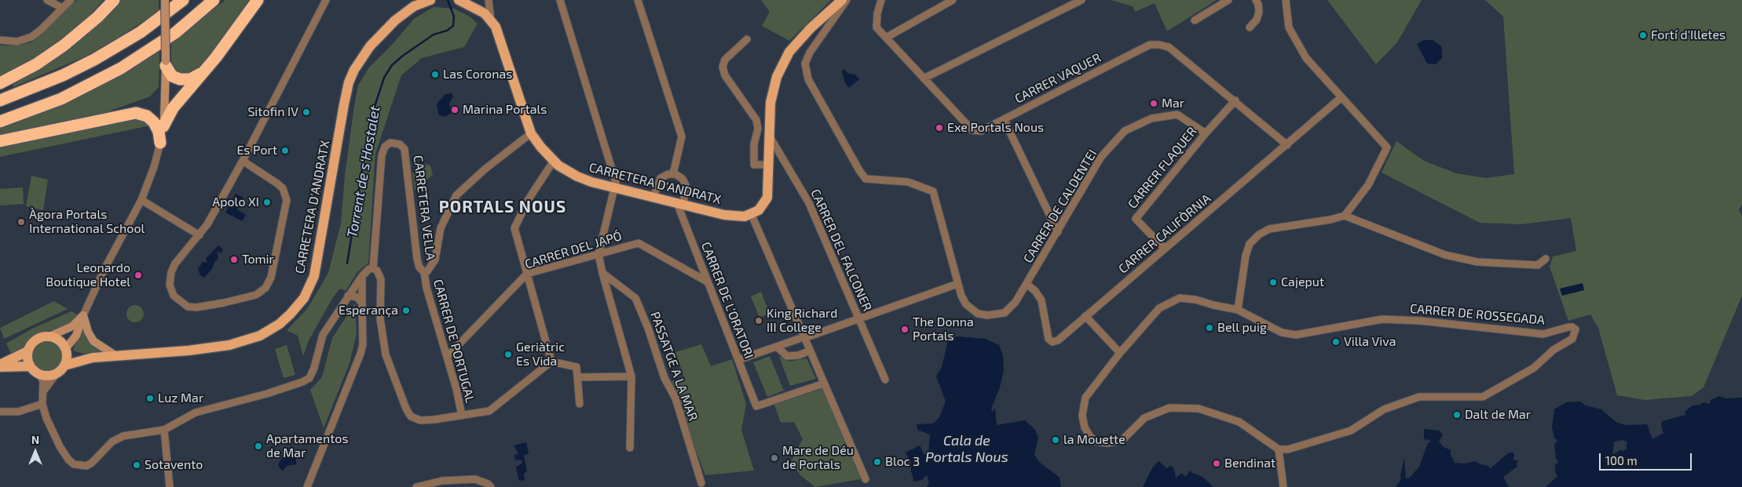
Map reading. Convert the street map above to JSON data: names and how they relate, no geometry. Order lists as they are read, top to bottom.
{
  "streets": {
    "main road": ["CARRETERA D'ANDRATX"],
    "street": [
      "CARRER VAQUER",
      "CARRER FLAQUER",
      "CARRER DE CALDENTEI",
      "CARRETERA VELLA",
      "CARRER CALIFÒRNIA",
      "CARRER DEL JAPÓ",
      "CARRER DEL FALCONER",
      "CARRER DE L'ORATORI",
      "CARRER DE ROSSEGADA",
      "CARRER DE PORTUGAL",
      "PASSATGE A LA MAR"
    ]
  },
  "crossings": [
    ["CARRER VAQUER", "CARRER FLAQUER"],
    ["CARRER VAQUER", "CARRER CALIFÒRNIA"],
    ["CARRER FLAQUER", "CARRER DE CALDENTEI"],
    ["CARRER FLAQUER", "CARRER CALIFÒRNIA"],
    ["CARRETERA D'ANDRATX", "CARRER DE L'ORATORI"],
    ["CARRER DE CALDENTEI", "CARRER CALIFÒRNIA"],
    ["CARRETERA VELLA", "CARRER DE PORTUGAL"],
    ["CARRER DEL JAPÓ", "CARRER DE L'ORATORI"],
    ["CARRER DEL JAPÓ", "CARRER DE PORTUGAL"]
  ],
  "districts": ["PORTALS NOUS"],
  "water": ["Torrent de s'Hostalet", "Cala de Portals Nous"],
  "places": [
    "Fortí d'Illetes",
    "Las Coronas",
    "Mar",
    "Marina Portals",
    "Sitofin IV",
    "Exe Portals Nous",
    "Es Port",
    "Apolo XI",
    "Àgora Portals International School",
    "Tomir",
    "Leonardo Boutique Hotel",
    "Cajeput",
    "Esperança",
    "King Richard III College",
    "Bell puig",
    "The Donna Portals",
    "Villa Viva",
    "Geriàtric Es Vida",
    "Luz Mar",
    "Dalt de Mar",
    "la Mouette",
    "Apartamentos de Mar",
    "Mare de Déu de Portals",
    "Bloc 3",
    "Bendinat",
    "Sotavento"
  ],
  "scale_bar": "100 m",
  "north": "top"
}
